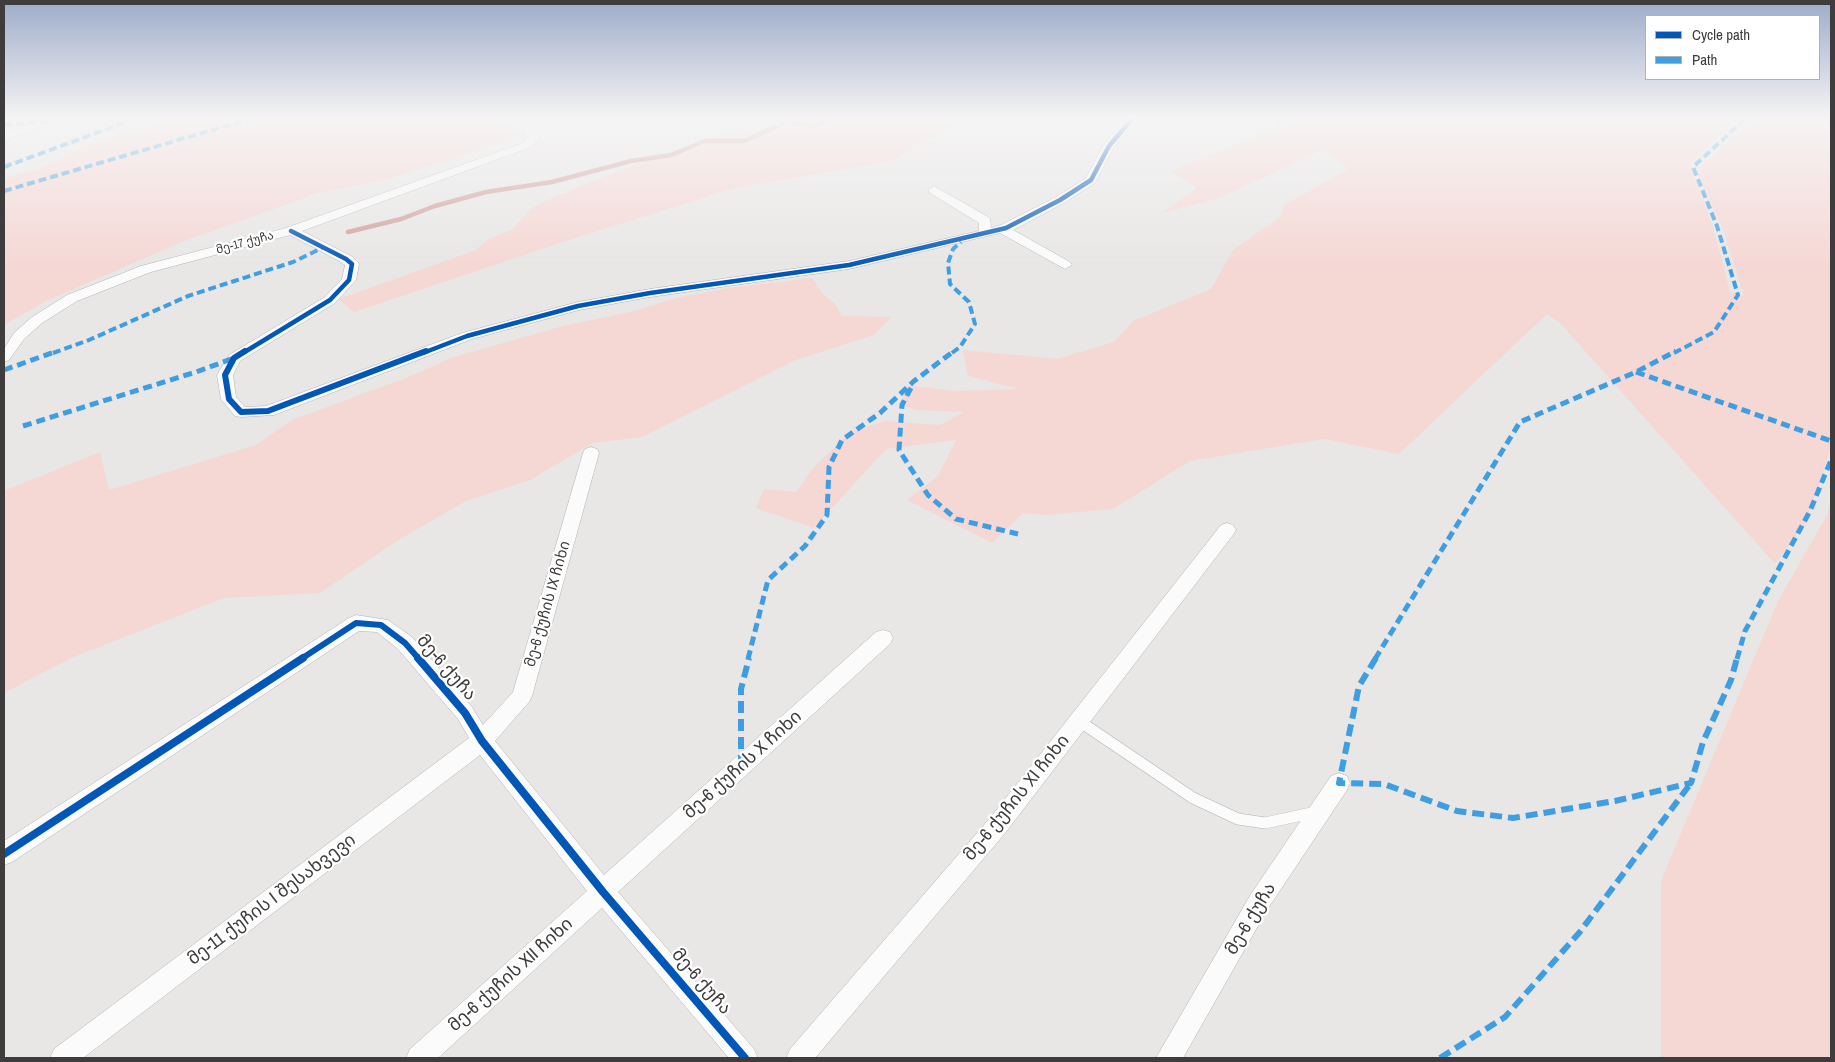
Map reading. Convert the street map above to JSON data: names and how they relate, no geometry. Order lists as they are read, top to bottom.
{
  "streets": {
    "street": [
      "მე-17 ქუჩა",
      "მე-6 ქუჩის IX ჩიხი",
      "მე-6 ქუჩა",
      "მე-6 ქუჩის X ჩიხი",
      "მე-6 ქუჩის XI ჩიხი",
      "მე-11 ქუჩის I შესახვევი",
      "მე-6 ქუჩის XII ჩიხი"
    ]
  },
  "crossings": [
    ["მე-6 ქუჩის IX ჩიხი", "მე-6 ქუჩა"],
    ["მე-6 ქუჩის IX ჩიხი", "მე-11 ქუჩის I შესახვევი"],
    ["მე-6 ქუჩა", "მე-6 ქუჩის X ჩიხი"],
    ["მე-6 ქუჩა", "მე-11 ქუჩის I შესახვევი"],
    ["მე-6 ქუჩა", "მე-6 ქუჩის XII ჩიხი"],
    ["მე-6 ქუჩის X ჩიხი", "მე-6 ქუჩის XII ჩიხი"]
  ],
  "legend": ["Cycle path", "Path"]
}
